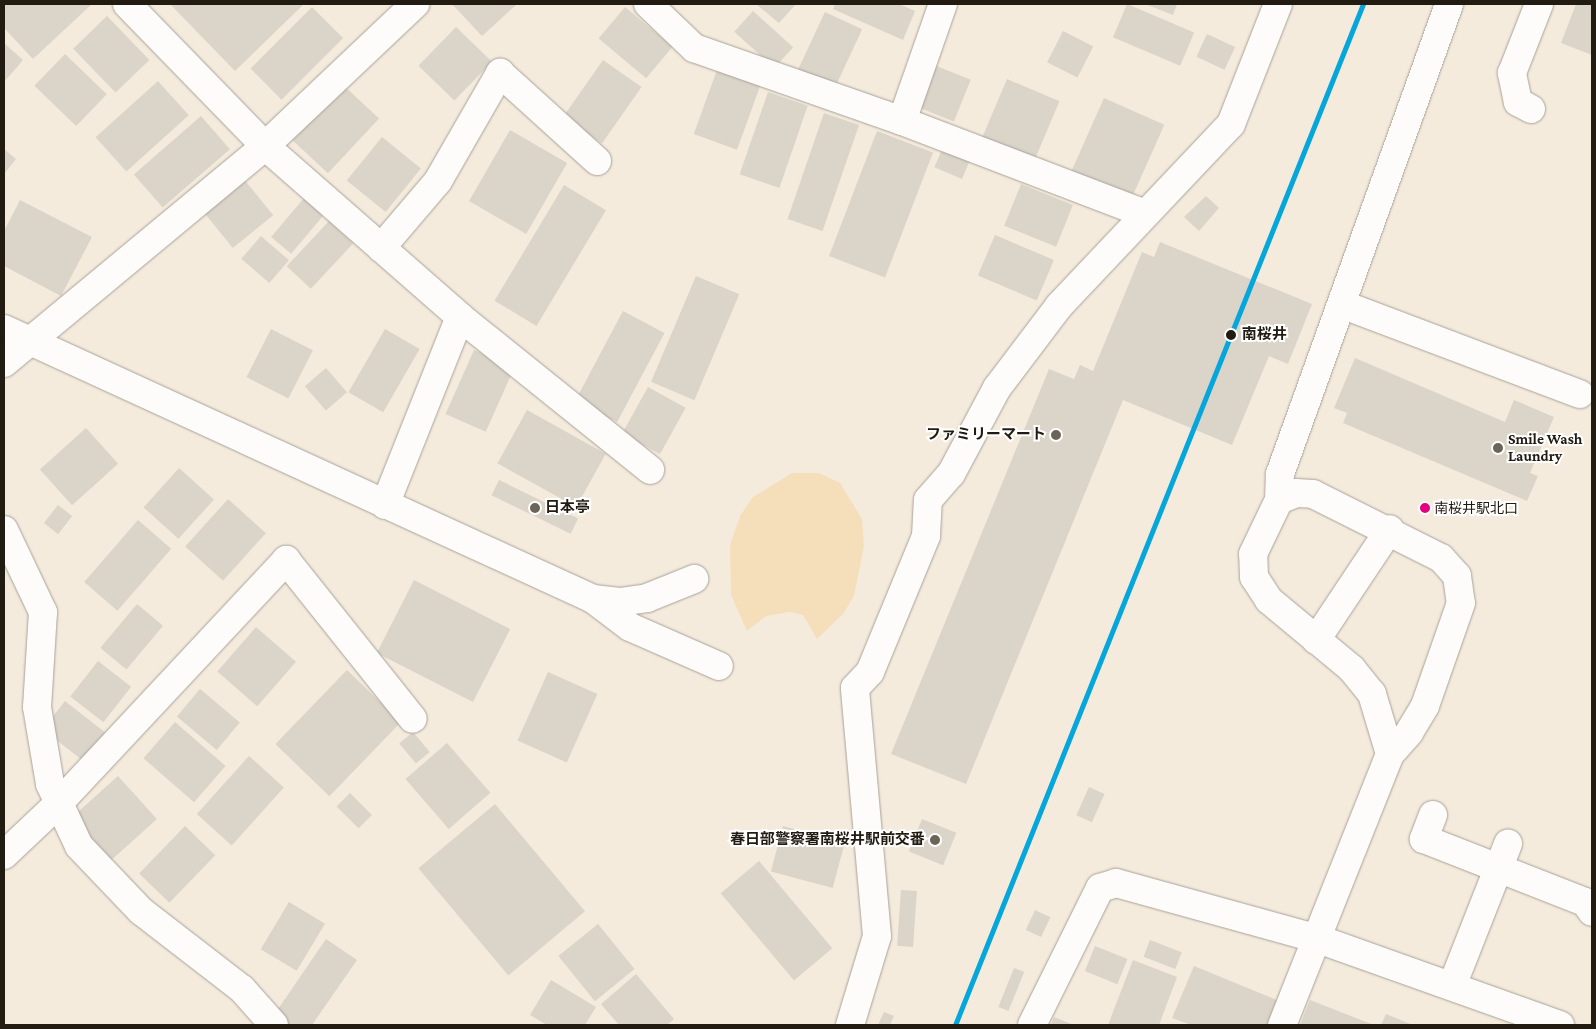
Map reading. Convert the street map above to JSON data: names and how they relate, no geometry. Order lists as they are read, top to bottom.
{
  "places": [
    "南桜井",
    "ファミリーマート",
    "Smile Wash Laundry",
    "日本亭",
    "南桜井駅北口",
    "春日部警察署南桜井駅前交番"
  ]
}
